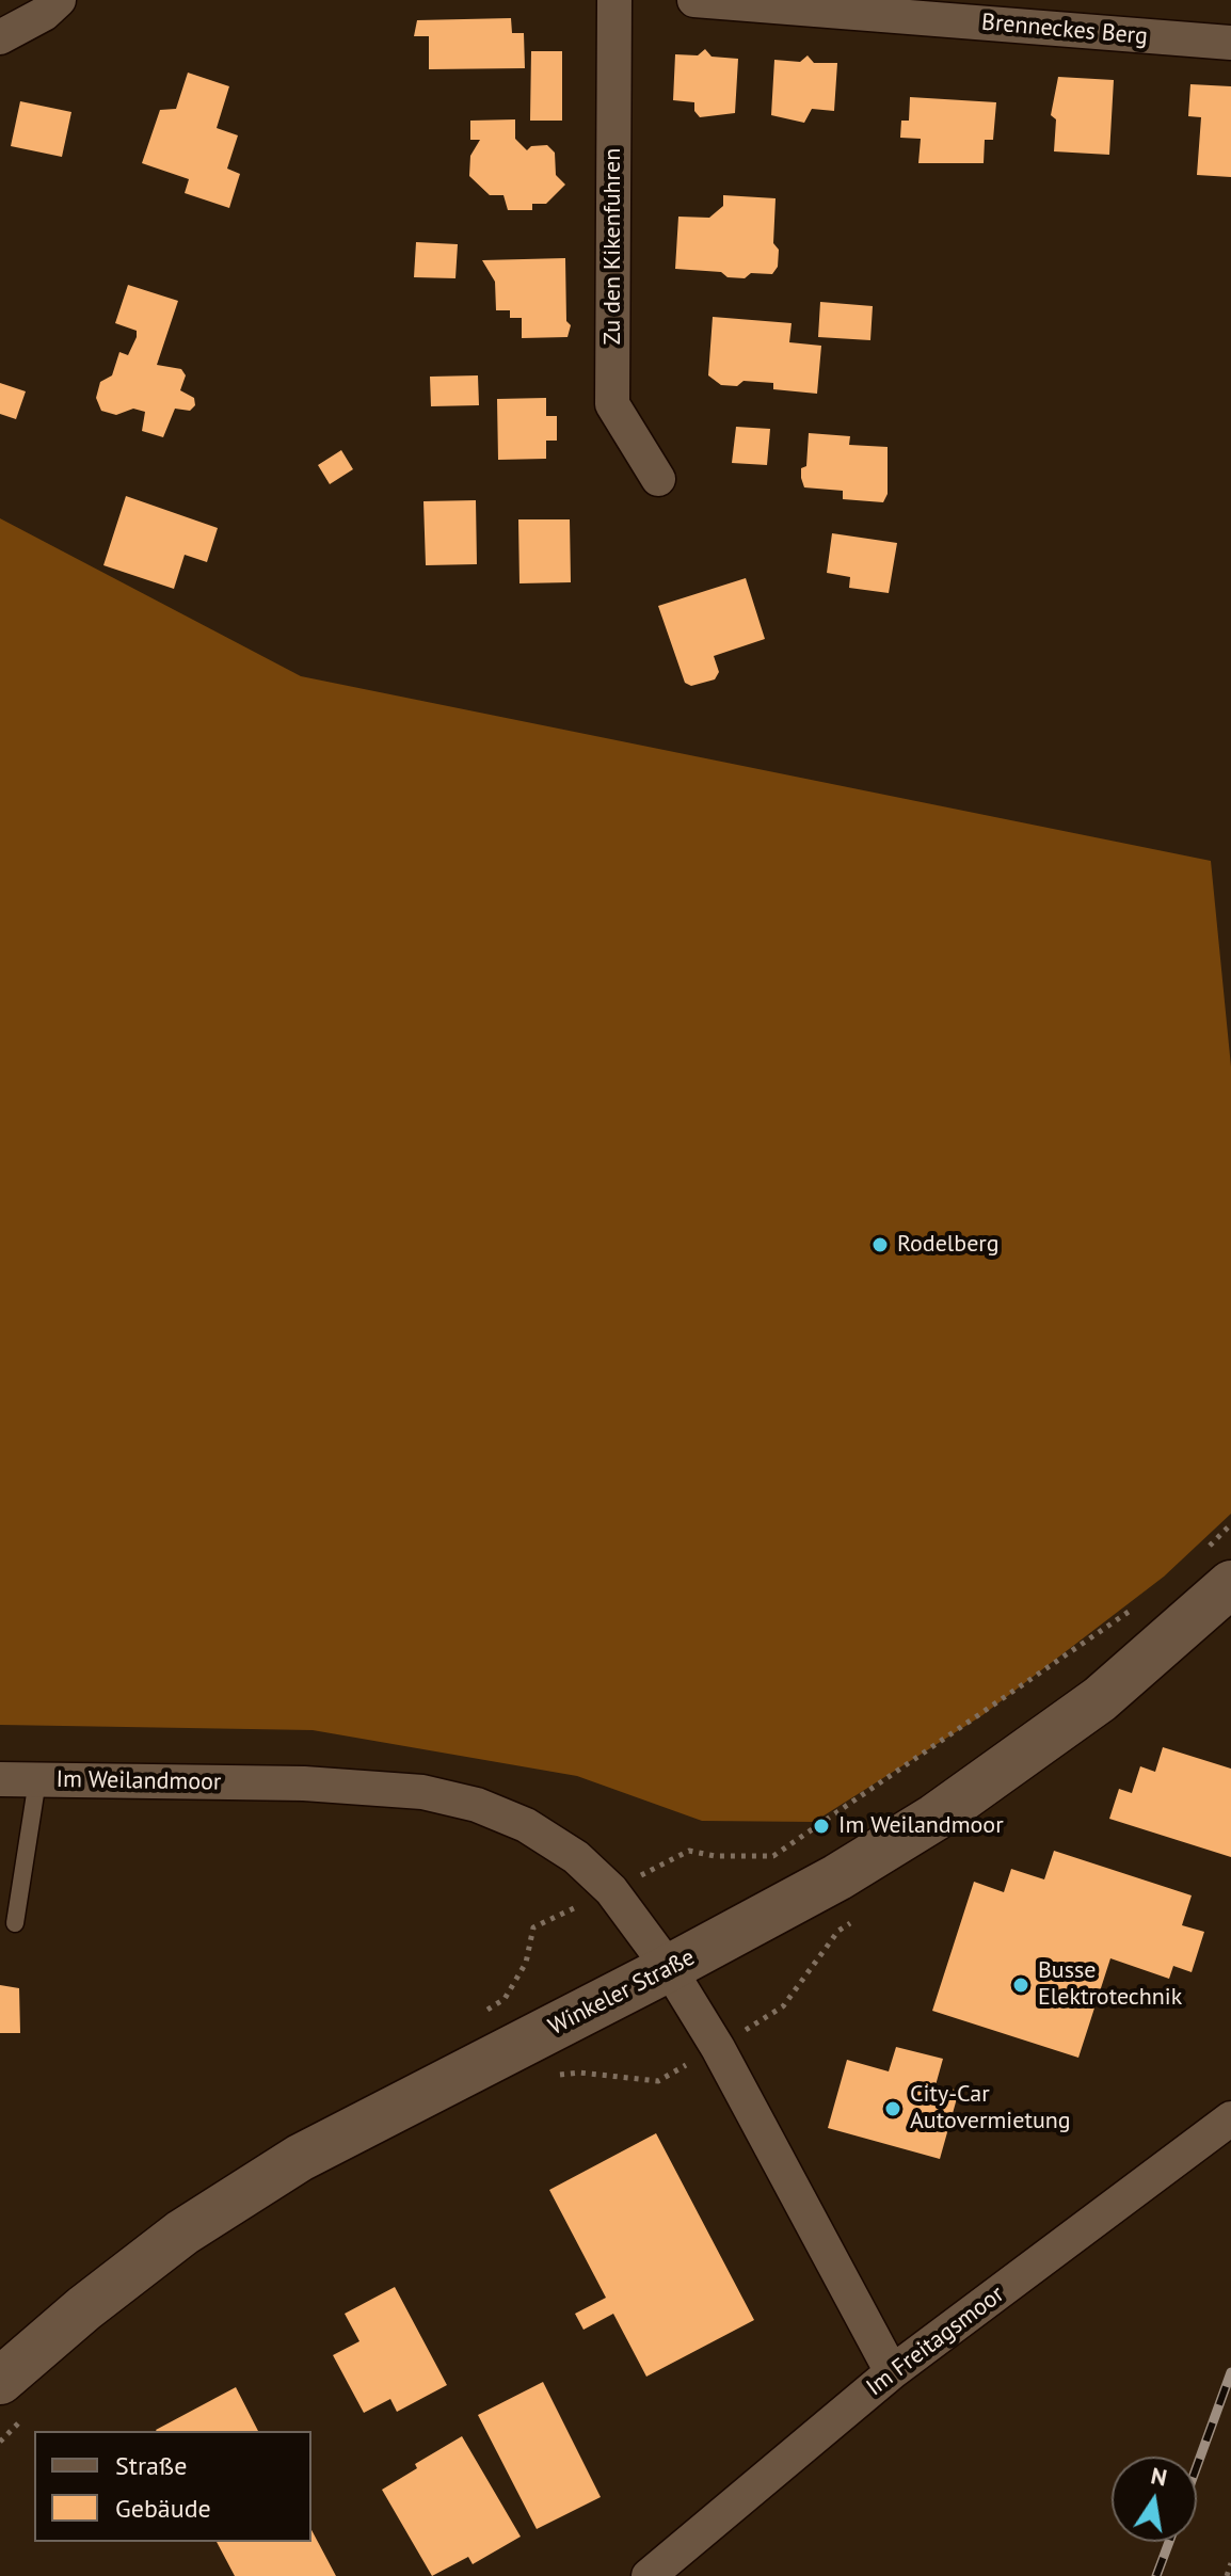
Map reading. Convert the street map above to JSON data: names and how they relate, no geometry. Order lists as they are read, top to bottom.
{
  "streets": {
    "street": [
      "Brenneckes Berg",
      "Zu den Kikenfuhren",
      "Im Weilandmoor",
      "Winkeler Straße",
      "Im Freitagsmoor"
    ]
  },
  "crossings": [
    ["Im Weilandmoor", "Winkeler Straße"],
    ["Im Weilandmoor", "Im Freitagsmoor"]
  ],
  "places": [
    "Rodelberg",
    "Im Weilandmoor",
    "Busse Elektrotechnik",
    "City-Car Autovermietung"
  ],
  "legend": ["Straße", "Gebäude"],
  "north": "top"
}
